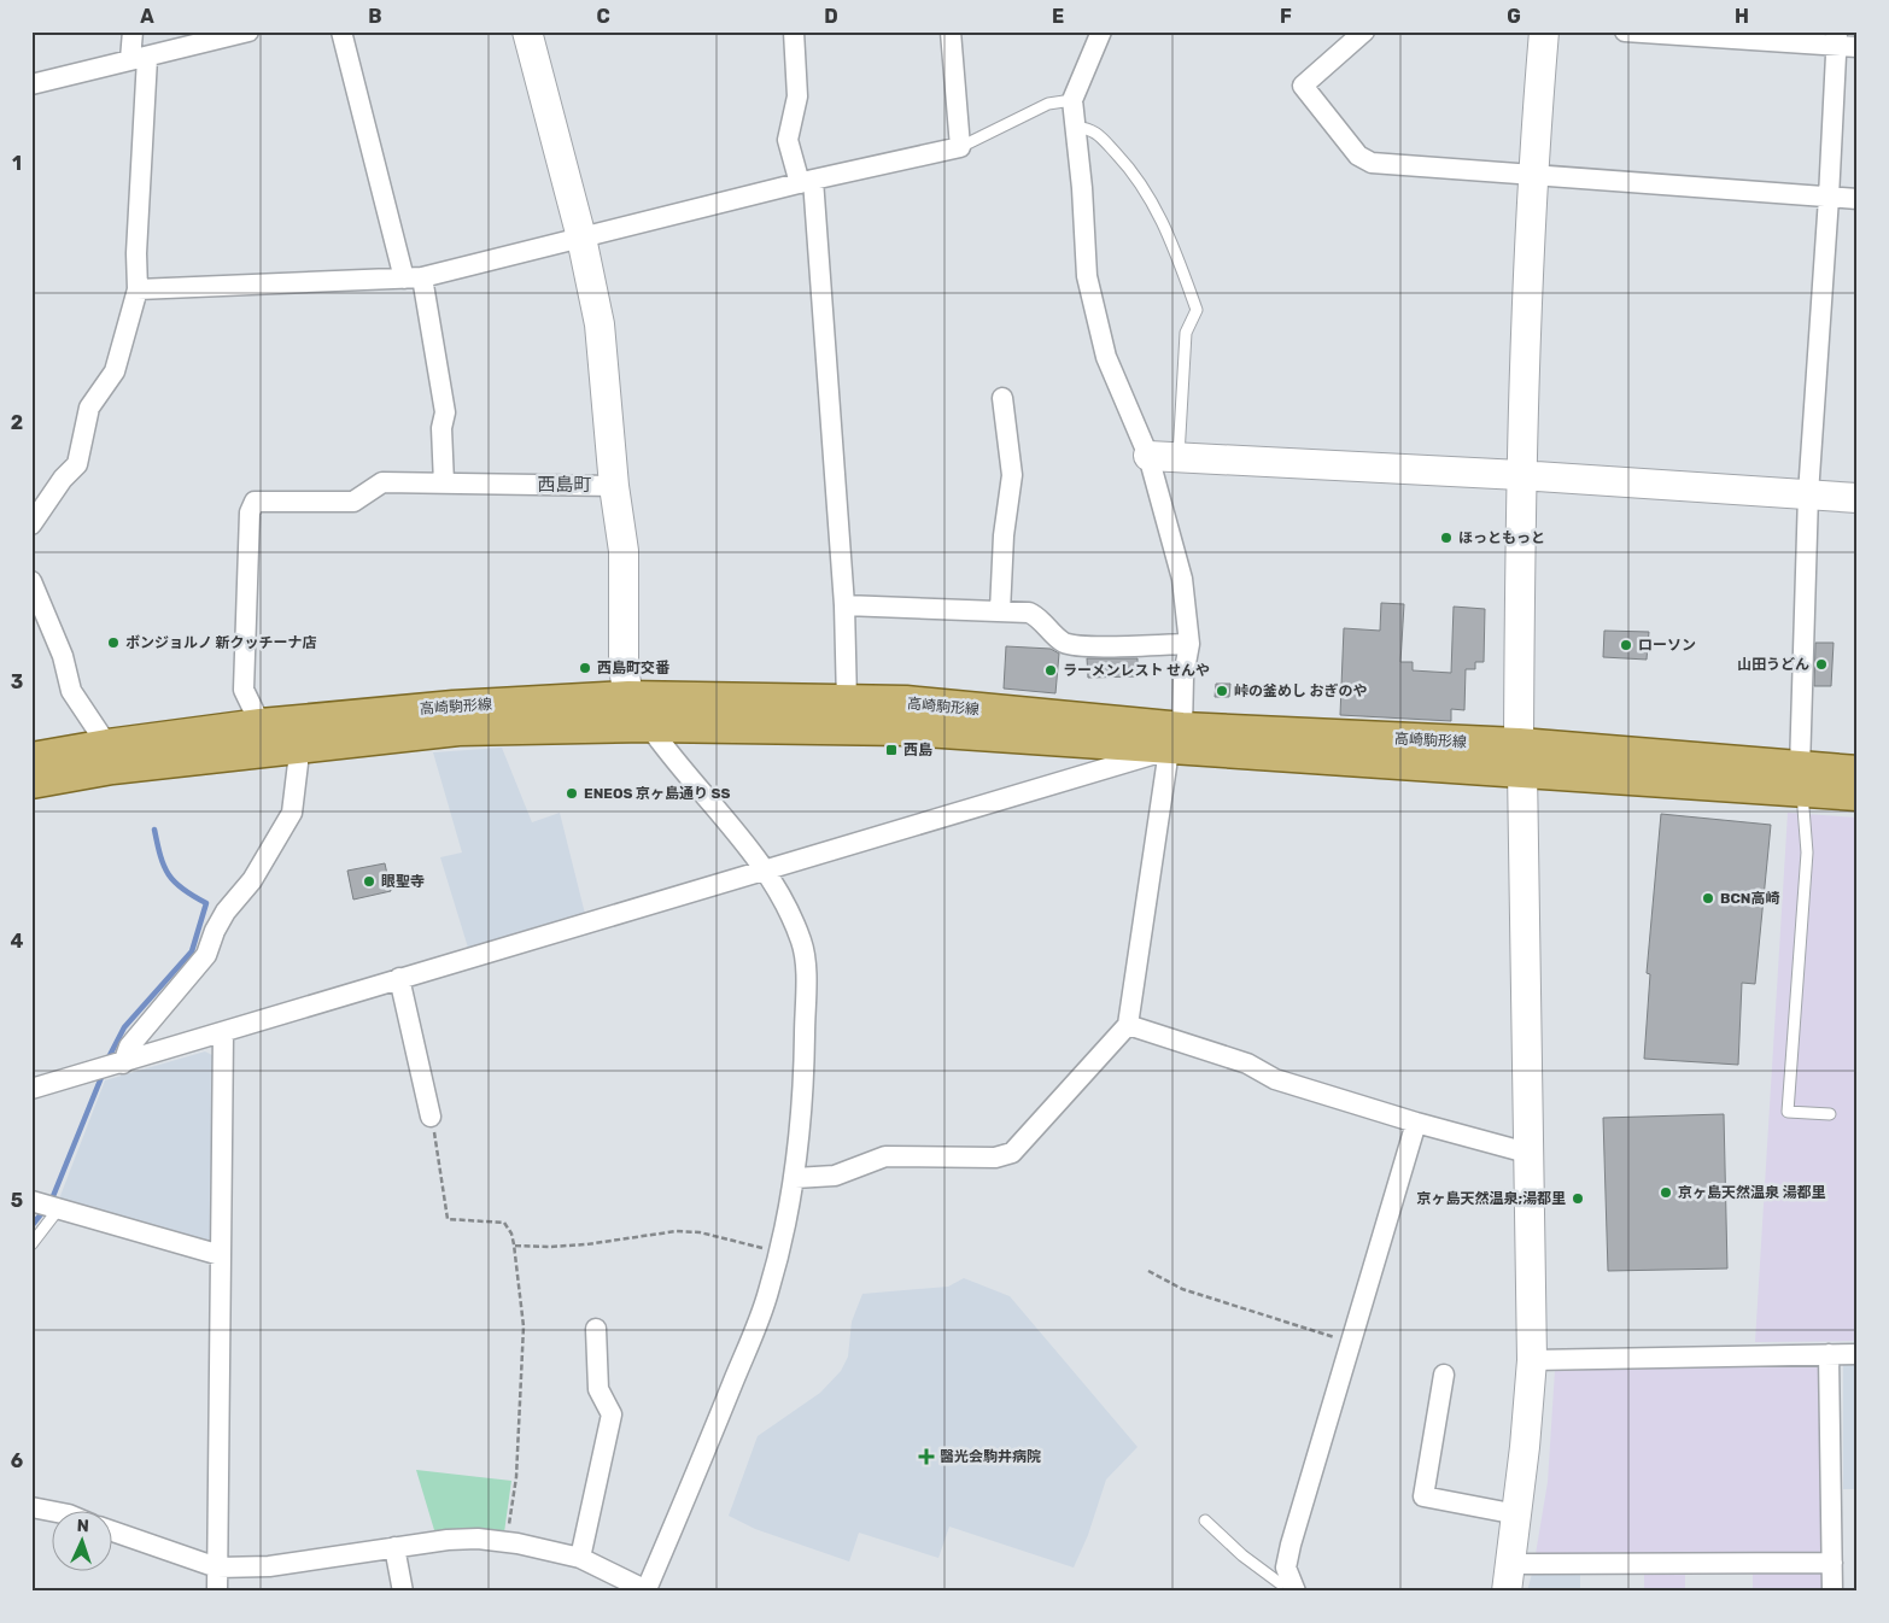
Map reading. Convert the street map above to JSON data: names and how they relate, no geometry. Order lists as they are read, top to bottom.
{
  "streets": {
    "main road": ["高崎駒形線"]
  },
  "districts": ["西島町"],
  "places": {
    "other": [
      "ほっともっと",
      "ボンジョルノ 新クッチーナ店",
      "ローソン",
      "山田うどん",
      "西島町交番",
      "ラーメンレスト せんや",
      "峠の釜めし おぎのや",
      "ENEOS 京ヶ島通り SS",
      "眼聖寺",
      "BCN高崎",
      "京ヶ島天然温泉 湯都里",
      "京ヶ島天然温泉;湯都里"
    ],
    "transit": ["西島"],
    "health": ["醫光会駒井病院"]
  },
  "north": "top",
  "grid": {
    "columns": [
      "A",
      "B",
      "C",
      "D",
      "E",
      "F",
      "G",
      "H"
    ],
    "rows": [
      "1",
      "2",
      "3",
      "4",
      "5",
      "6"
    ]
  }
}
